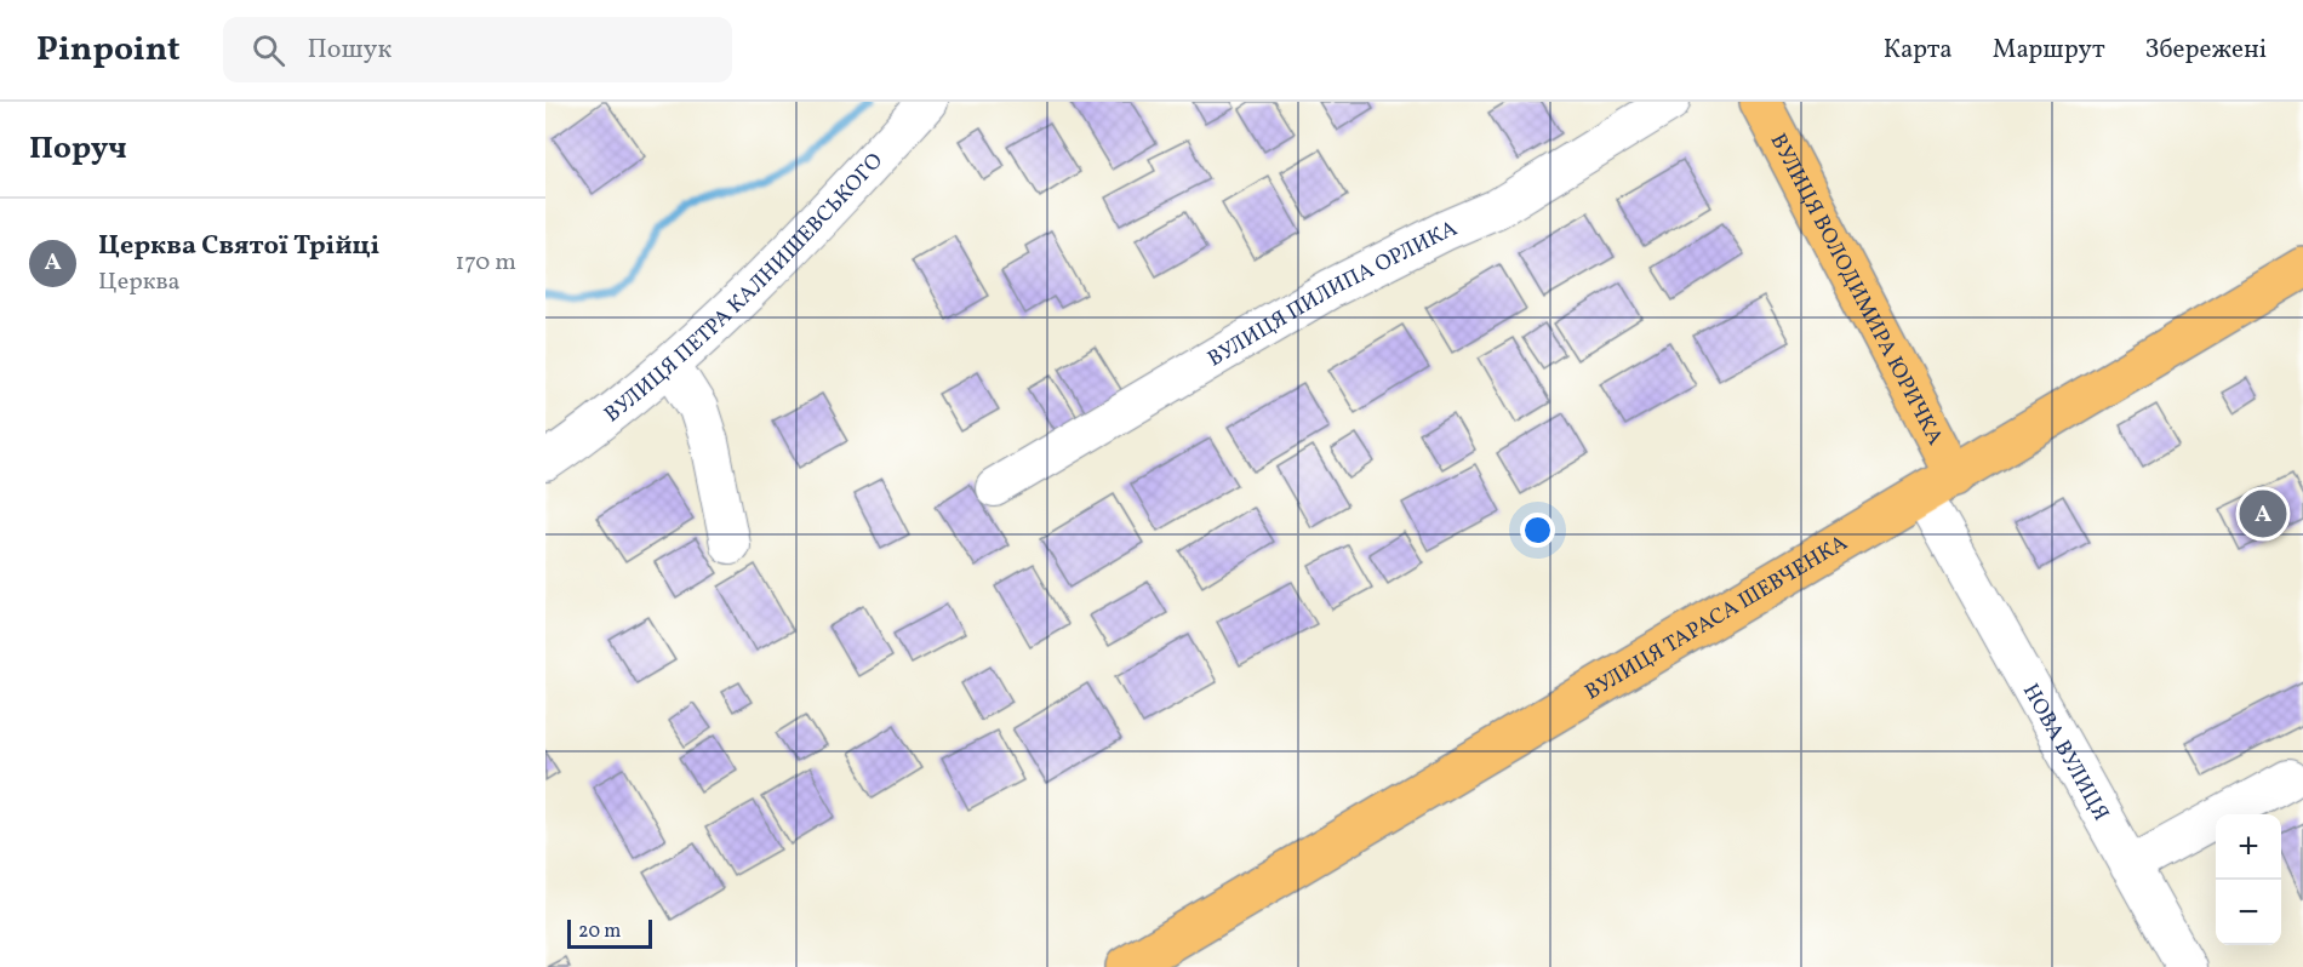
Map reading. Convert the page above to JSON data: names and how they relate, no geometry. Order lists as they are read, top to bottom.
{
  "streets": {
    "main road": ["ВУЛИЦЯ ВОЛОДИМИРА ЮРИЧКА", "ВУЛИЦЯ ТАРАСА ШЕВЧЕНКА"],
    "street": ["ВУЛИЦЯ ПЕТРА КАЛНИШЕВСЬКОГО", "ВУЛИЦЯ ПИЛИПА ОРЛИКА", "НОВА ВУЛИЦЯ"]
  },
  "crossings": [
    ["ВУЛИЦЯ ВОЛОДИМИРА ЮРИЧКА", "ВУЛИЦЯ ТАРАСА ШЕВЧЕНКА"],
    ["ВУЛИЦЯ ВОЛОДИМИРА ЮРИЧКА", "НОВА ВУЛИЦЯ"],
    ["ВУЛИЦЯ ТАРАСА ШЕВЧЕНКА", "НОВА ВУЛИЦЯ"]
  ],
  "scale_bar": "20 m",
  "page": {
    "header": "Pinpoint",
    "search": "Пошук",
    "nav": ["Карта", "Маршрут", "Збережені"],
    "heading": "Поруч",
    "list": [
      {
        "mark": "A",
        "name": "Церква Святої Трійці",
        "note": "Церква",
        "value": "170 m"
      }
    ],
    "pins": "A",
    "map_buttons": ["+", "−"],
    "scale": "20 m"
  }
}
